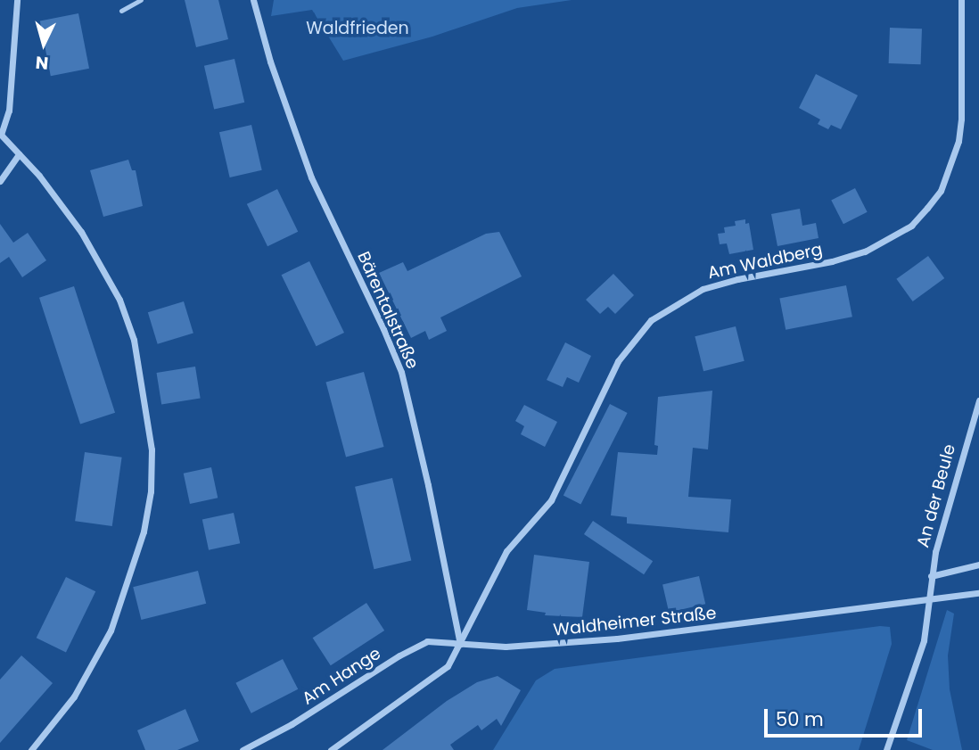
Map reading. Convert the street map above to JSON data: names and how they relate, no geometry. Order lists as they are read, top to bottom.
{
  "streets": {
    "street": [
      "Am Waldberg",
      "Bärentalstraße",
      "An der Beule",
      "Waldheimer Straße",
      "Am Hange"
    ]
  },
  "crossings": [
    ["Am Waldberg", "Bärentalstraße"],
    ["Am Waldberg", "Waldheimer Straße"],
    ["Am Waldberg", "Am Hange"],
    ["Bärentalstraße", "Waldheimer Straße"],
    ["Bärentalstraße", "Am Hange"],
    ["An der Beule", "Waldheimer Straße"],
    ["Waldheimer Straße", "Am Hange"]
  ],
  "parks": ["Waldfrieden"],
  "scale_bar": "50 m",
  "north": "bottom"
}
